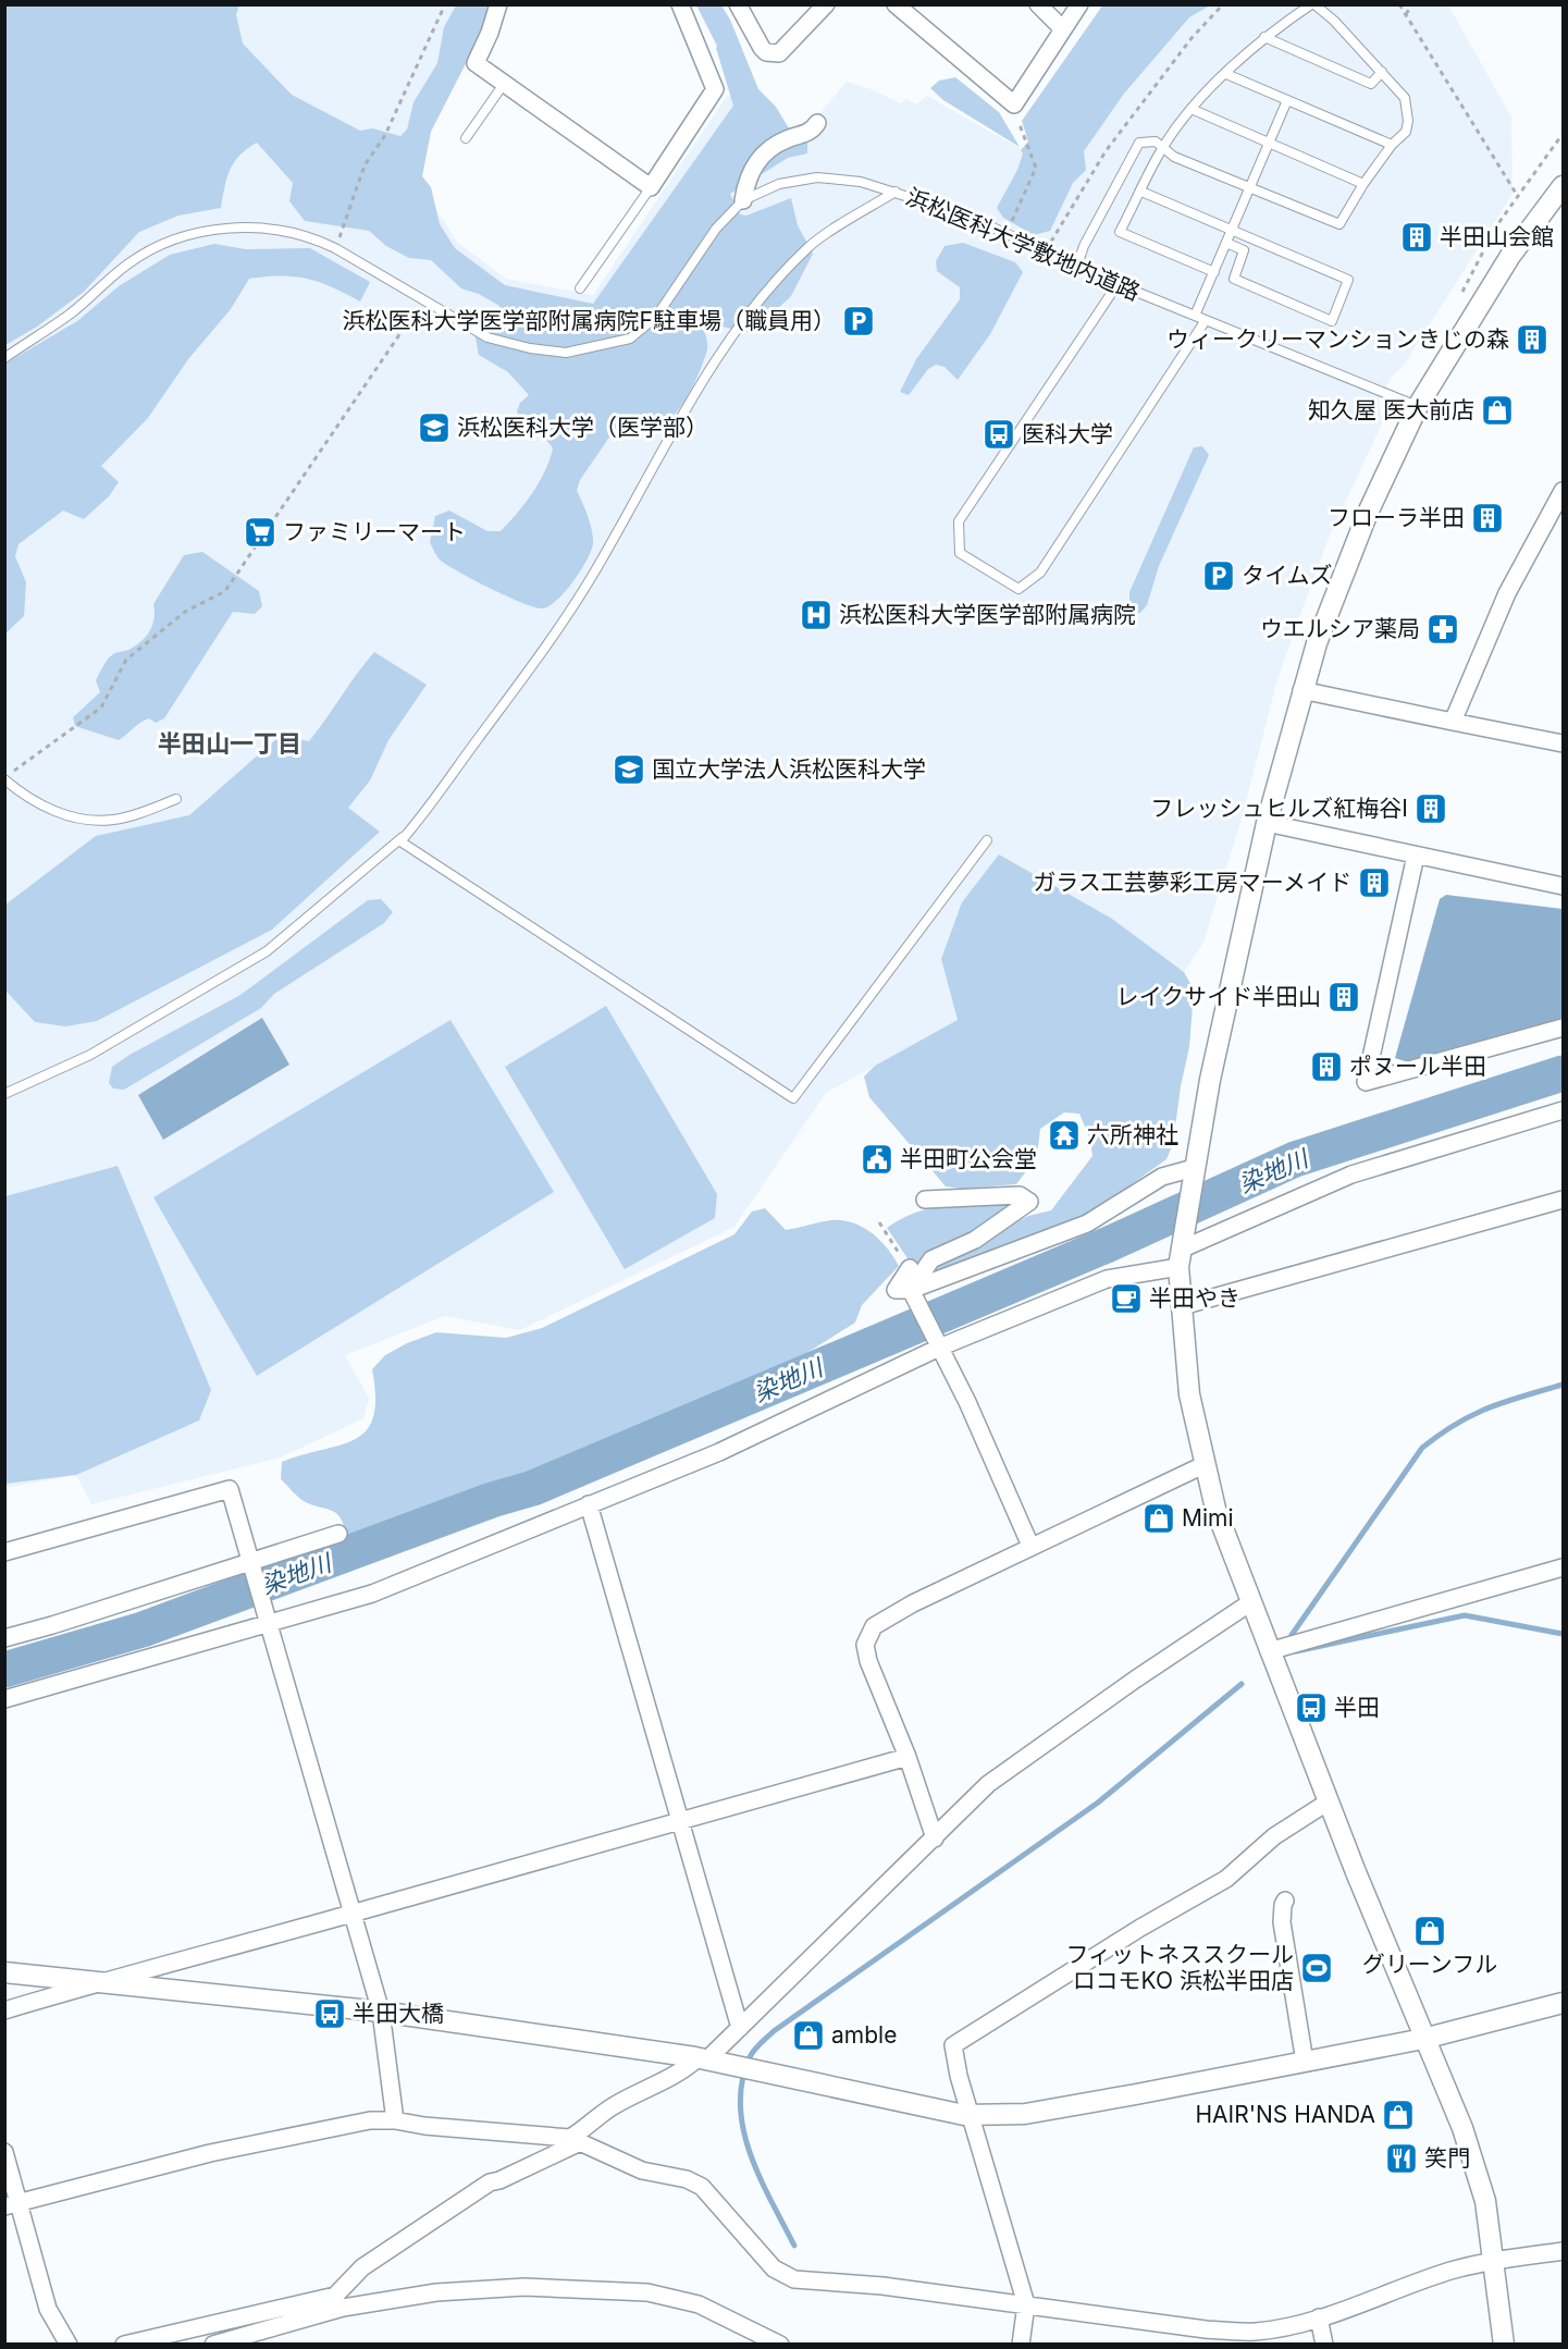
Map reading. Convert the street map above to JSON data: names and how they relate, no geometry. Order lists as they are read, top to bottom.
{
  "streets": {
    "lane": ["浜松医科大学敷地内道路"]
  },
  "districts": ["半田山一丁目"],
  "water": ["染地川"],
  "places": {
    "building": [
      "半田山会館",
      "ウィークリーマンションきじの森",
      "フローラ半田",
      "フレッシュヒルズ紅梅谷Ⅰ",
      "ガラス工芸夢彩工房マーメイド",
      "レイクサイド半田山",
      "ポヌール半田"
    ],
    "parking": ["浜松医科大学医学部附属病院F駐車場（職員用）", "タイムズ"],
    "shop": [
      "知久屋 医大前店",
      "Mimi",
      "グリーンフル",
      "amble",
      "HAIR'NS HANDA"
    ],
    "school or university": ["浜松医科大学（医学部）", "国立大学法人浜松医科大学"],
    "bus stop": ["医科大学", "半田", "半田大橋"],
    "supermarket": ["ファミリーマート"],
    "hospital": ["浜松医科大学医学部附属病院"],
    "pharmacy": ["ウエルシア薬局"],
    "temple": ["六所神社"],
    "public building": ["半田町公会堂"],
    "cafe": ["半田やき"],
    "sports": ["フィットネススクール ロコモKO 浜松半田店"],
    "restaurant": ["笑門"]
  }
}
